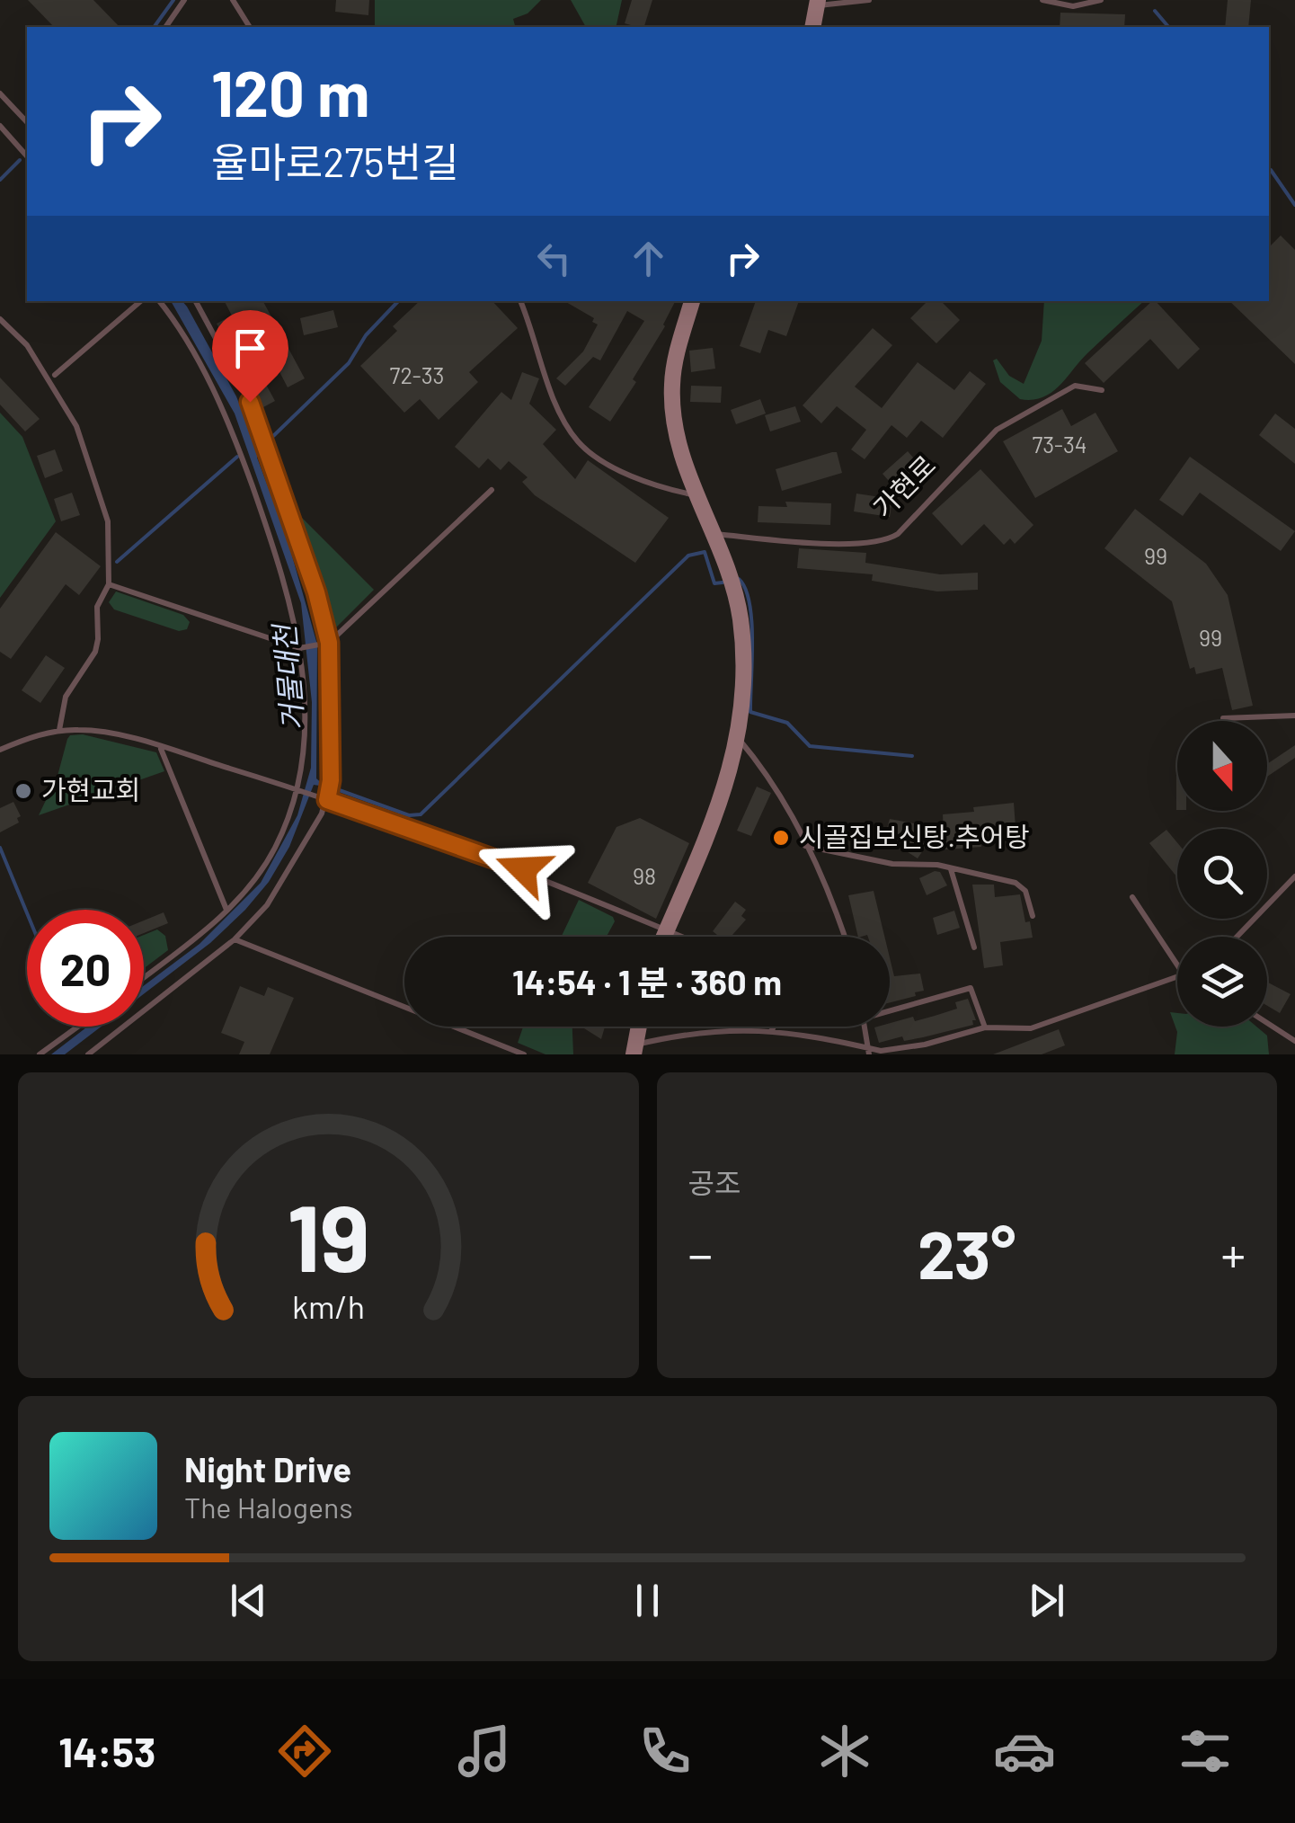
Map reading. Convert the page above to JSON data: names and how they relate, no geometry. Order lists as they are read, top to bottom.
{
  "streets": {
    "lane": ["가현로"]
  },
  "water": ["거물대천"],
  "places": ["가현교회", "시골집보신탕.추어탕"],
  "house_numbers": [
    "72-33",
    "73-34",
    "99",
    "99",
    "98"
  ],
  "north": "bottom",
  "page": {
    "turn": ["120 m", "율마로275번길"],
    "limit": "20",
    "trip": "14:54 · 1 분 · 360 m",
    "tile": "공조",
    "heat": ["−", "23°", "+"],
    "song": ["Night Drive", "The Halogens"],
    "tabs": "14:53",
    "gauge": ["19", "km/h"]
  }
}
